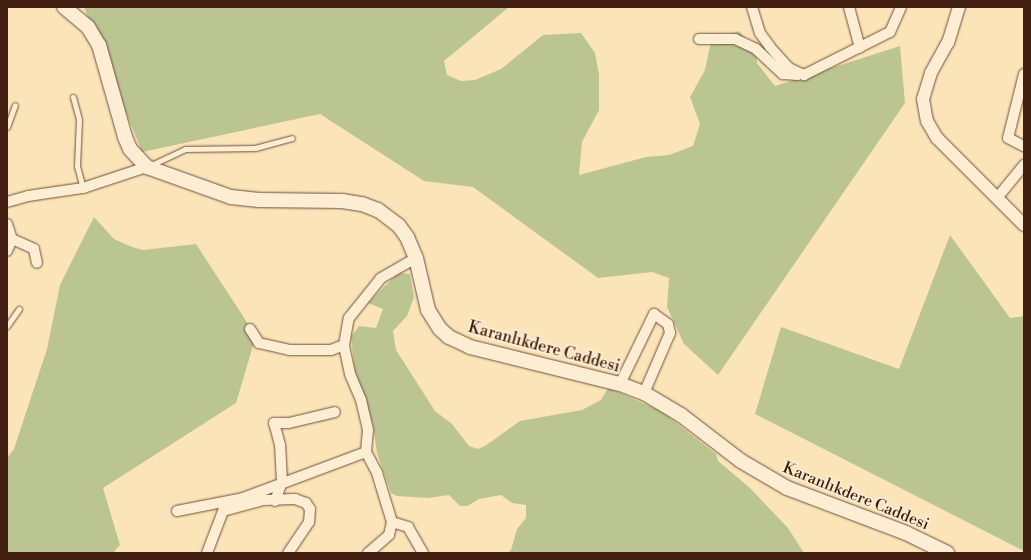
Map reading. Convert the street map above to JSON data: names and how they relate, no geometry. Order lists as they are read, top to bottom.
{
  "streets": {
    "main road": ["Karanlıkdere Caddesi"]
  }
}
